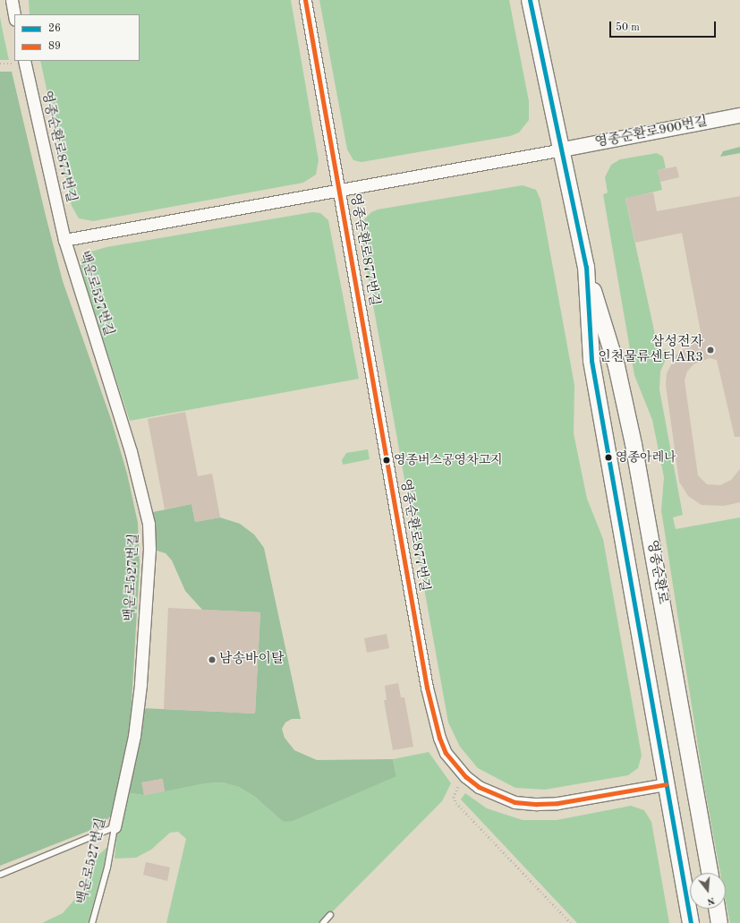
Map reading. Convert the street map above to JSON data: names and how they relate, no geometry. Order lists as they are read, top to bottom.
{
  "streets": {
    "main road": ["영종순환로"],
    "street": ["영종순환로900번길", "영종순환로877번길", "백운로527번길"]
  },
  "crossings": [
    ["영종순환로900번길", "영종순환로"],
    ["영종순환로877번길", "백운로527번길"],
    ["영종순환로877번길", "영종순환로"]
  ],
  "places": [
    "삼성전자 인천물류센터AR3",
    "영종아레나",
    "영종버스공영차고지",
    "남송바이탈"
  ],
  "lines": ["transit line 26", "transit line 89"],
  "legend": ["26", "89"],
  "scale_bar": "50 m",
  "north": "bottom"
}
